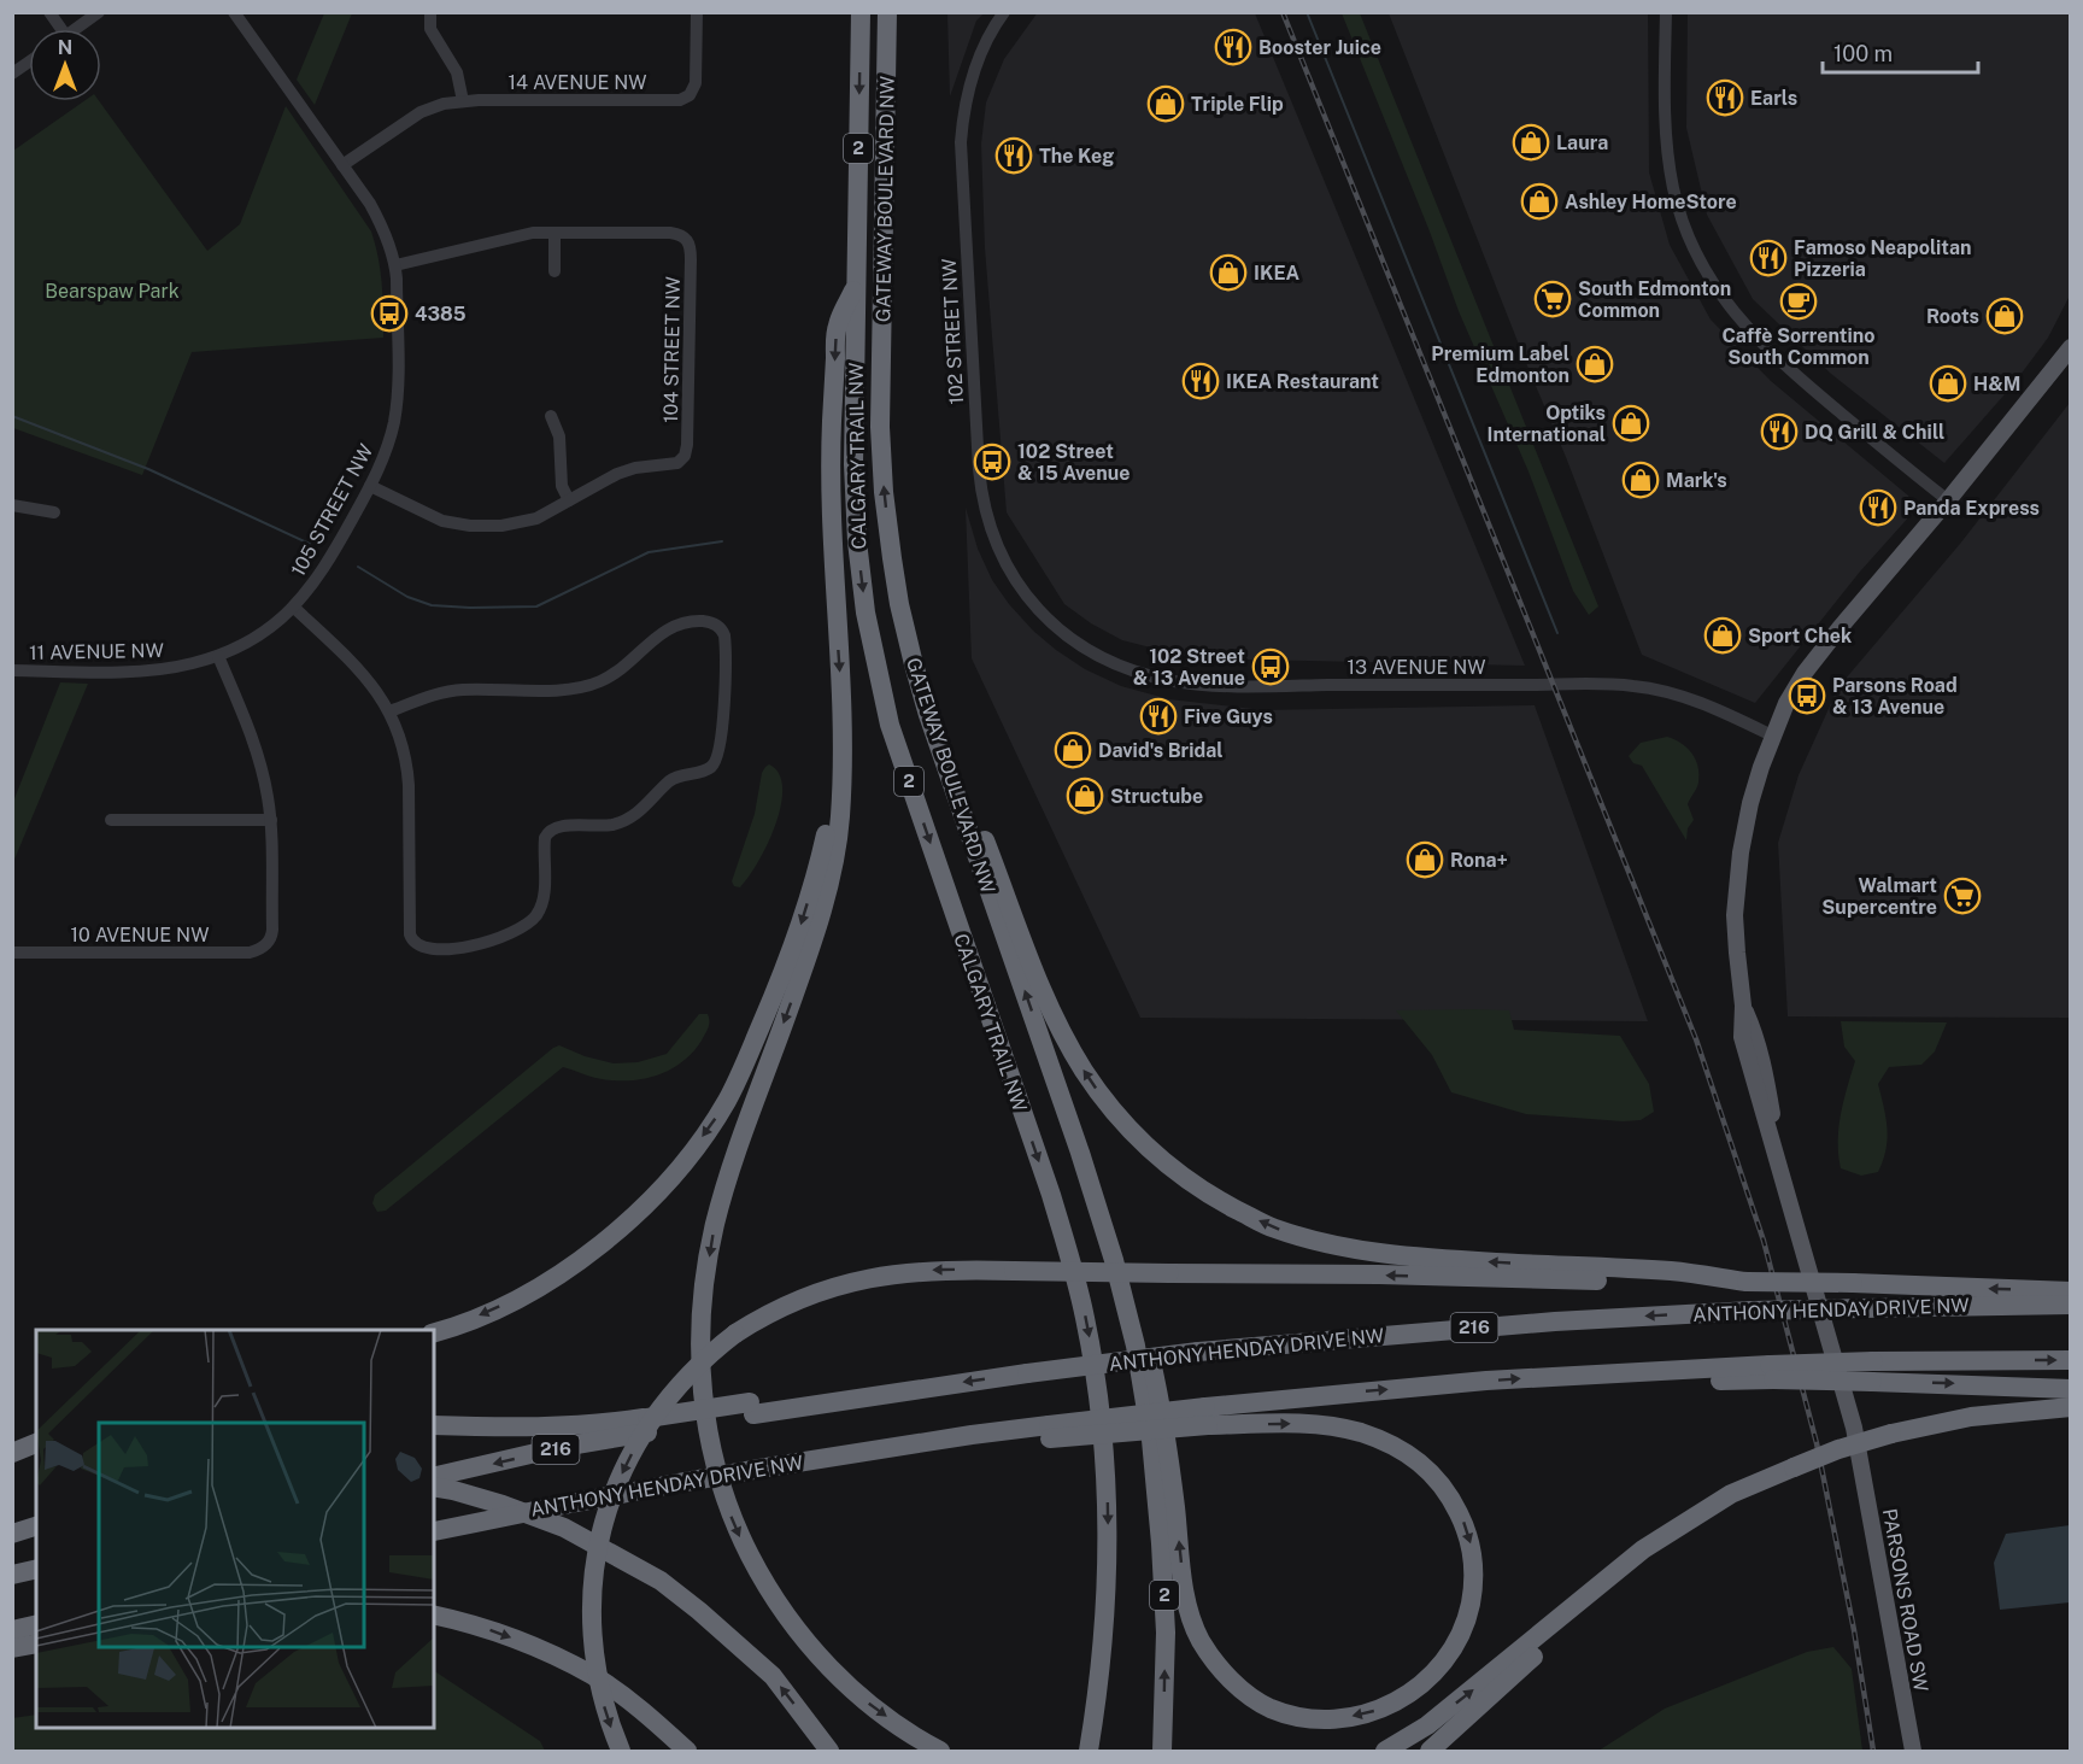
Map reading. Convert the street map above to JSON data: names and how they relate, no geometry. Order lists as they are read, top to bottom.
{
  "streets": {
    "highway": [
      "2",
      "GATEWAY BOULEVARD NW",
      "CALGARY TRAIL NW",
      "ANTHONY HENDAY DRIVE NW",
      "216"
    ],
    "main road": ["PARSONS ROAD SW"],
    "street": [
      "14 AVENUE NW",
      "102 STREET NW",
      "104 STREET NW",
      "105 STREET NW",
      "11 AVENUE NW",
      "13 AVENUE NW",
      "10 AVENUE NW"
    ]
  },
  "crossings": [
    ["14 AVENUE NW", "105 STREET NW"],
    ["102 STREET NW", "13 AVENUE NW"],
    ["105 STREET NW", "11 AVENUE NW"],
    ["13 AVENUE NW", "PARSONS ROAD SW"]
  ],
  "parks": ["Bearspaw Park"],
  "places": {
    "restaurant": [
      "Booster Juice",
      "Earls",
      "The Keg",
      "Famoso Neapolitan Pizzeria",
      "IKEA Restaurant",
      "DQ Grill & Chill",
      "Panda Express",
      "Five Guys"
    ],
    "shop": [
      "Triple Flip",
      "Laura",
      "Ashley HomeStore",
      "IKEA",
      "Roots",
      "Premium Label Edmonton",
      "H&M",
      "Optiks International",
      "Mark's",
      "Sport Chek",
      "David's Bridal",
      "Structube",
      "Rona+"
    ],
    "supermarket": ["South Edmonton Common", "Walmart Supercentre"],
    "cafe": ["Caffè Sorrentino South Common"],
    "bus stop": [
      "4385",
      "102 Street & 15 Avenue",
      "102 Street & 13 Avenue",
      "Parsons Road & 13 Avenue"
    ]
  },
  "scale_bar": "100 m",
  "north": "top"
}
